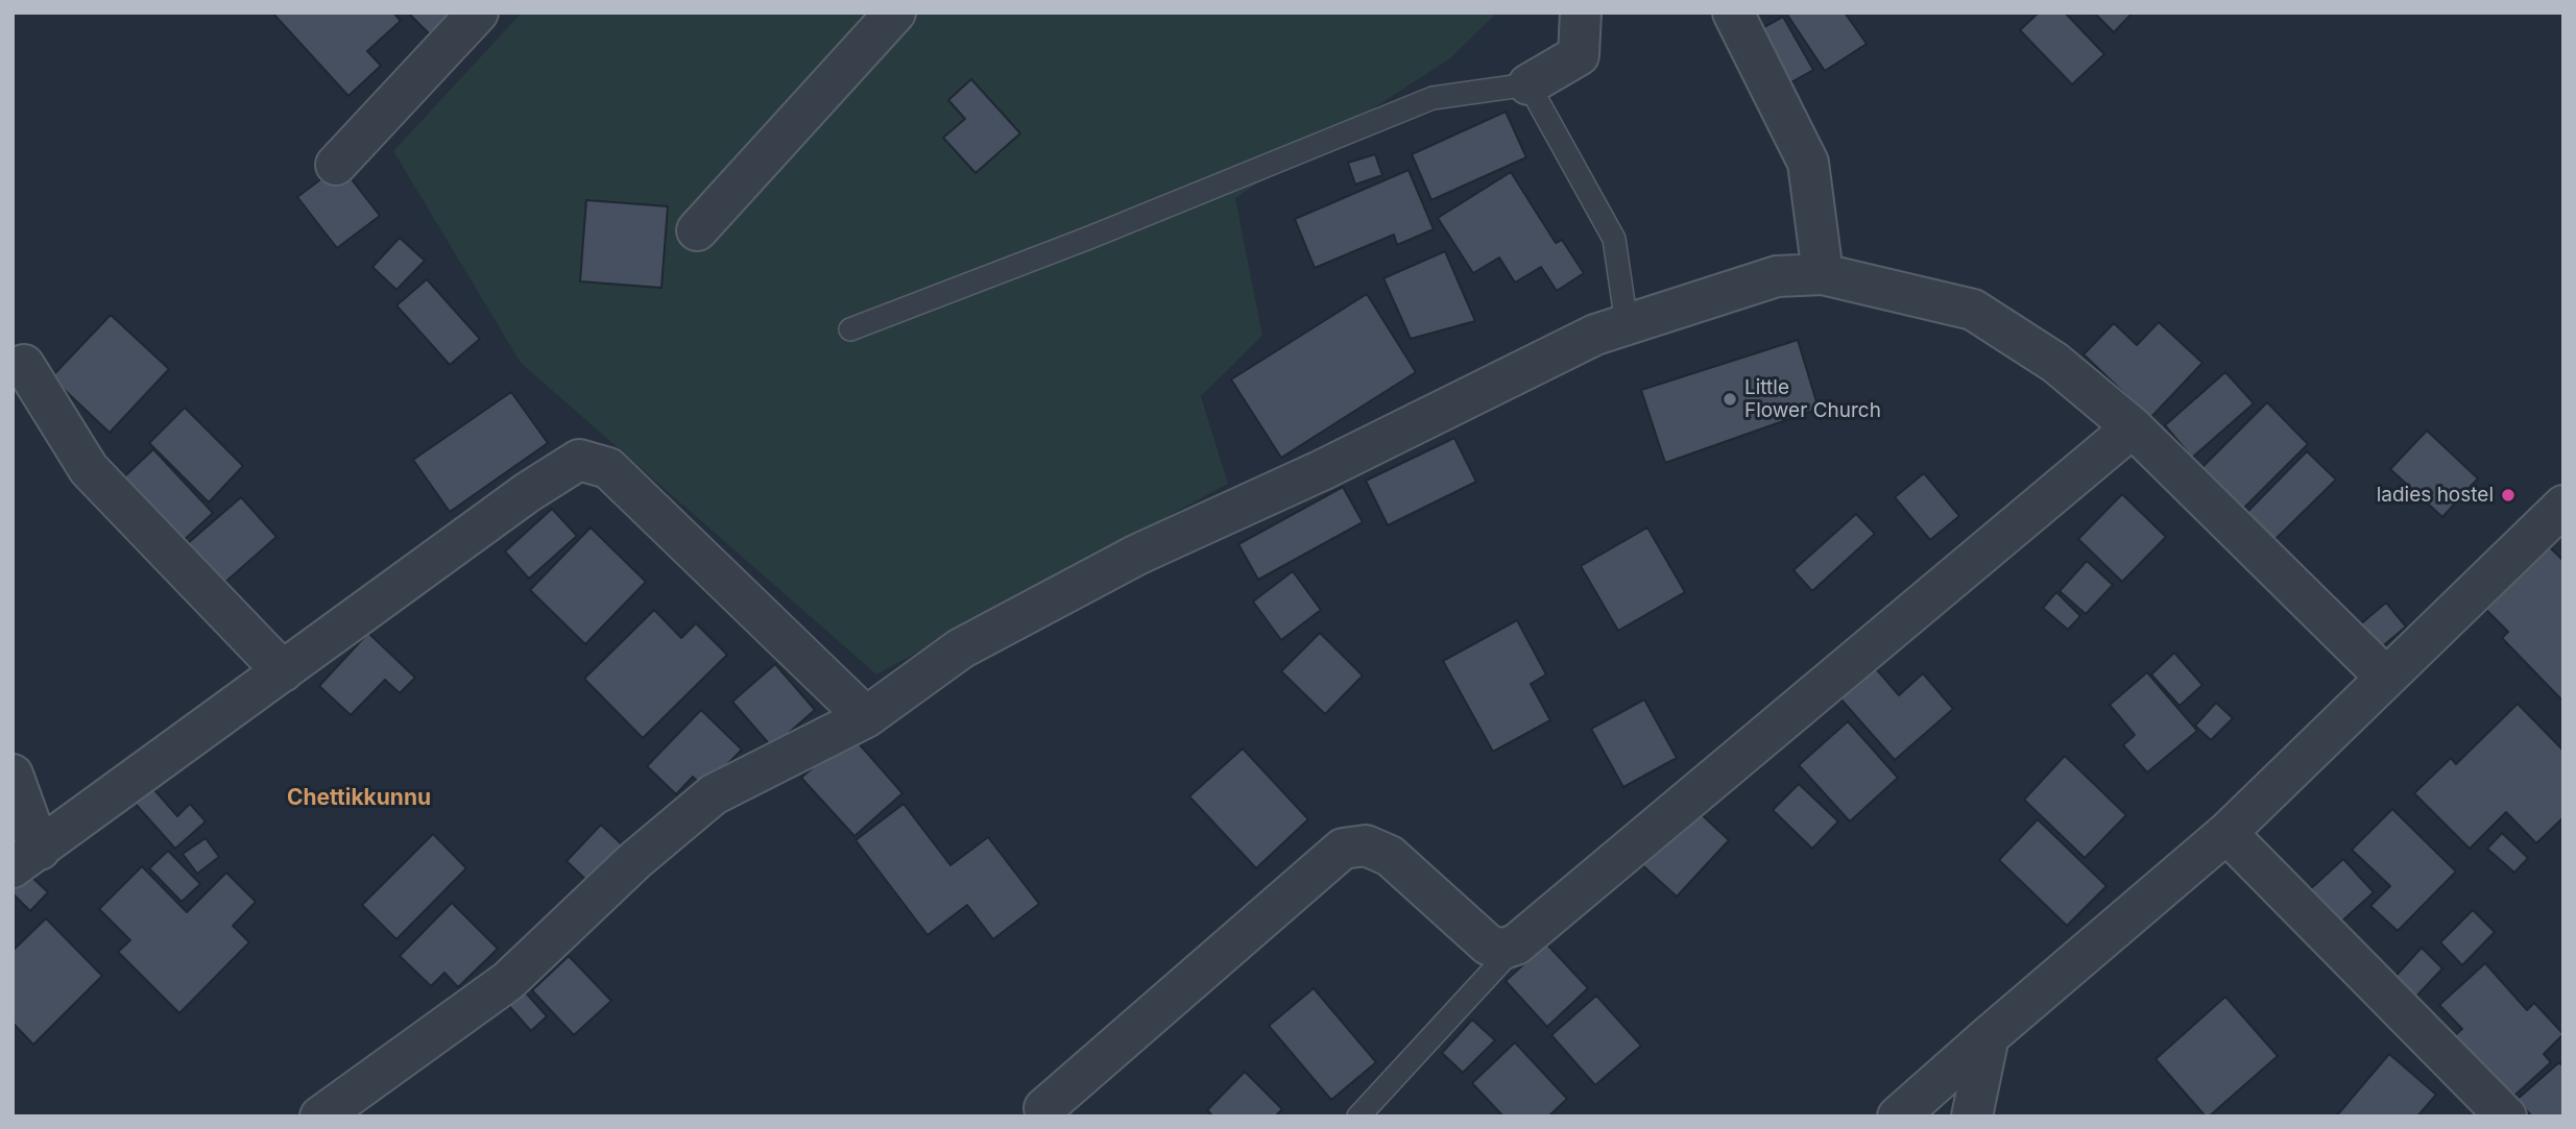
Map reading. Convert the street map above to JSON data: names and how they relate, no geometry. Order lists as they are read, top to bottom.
{
  "districts": ["Chettikkunnu"],
  "places": ["Little Flower Church", "ladies hostel"]
}
